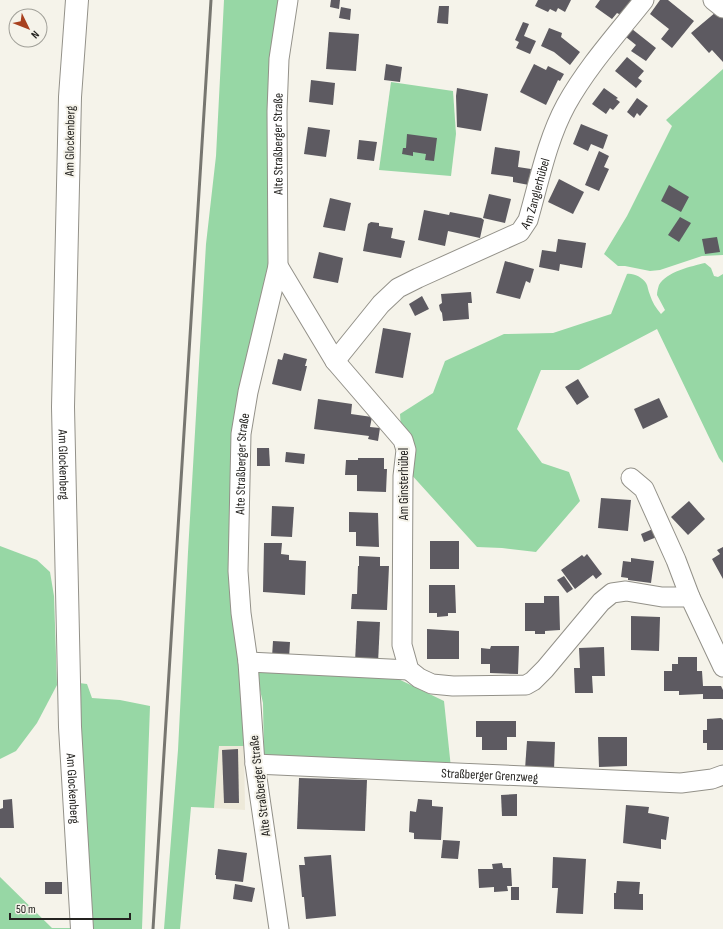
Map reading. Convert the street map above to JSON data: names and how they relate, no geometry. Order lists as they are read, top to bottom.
{
  "streets": {
    "main road": ["Am Glockenberg"],
    "street": [
      "Alte Straßberger Straße",
      "Am Zanglerhübel",
      "Am Ginsterhübel",
      "Straßberger Grenzweg"
    ]
  },
  "crossings": [
    ["Alte Straßberger Straße", "Am Ginsterhübel"],
    ["Alte Straßberger Straße", "Straßberger Grenzweg"],
    ["Am Zanglerhübel", "Am Ginsterhübel"]
  ],
  "scale_bar": "50 m",
  "north": "bottom right"
}
